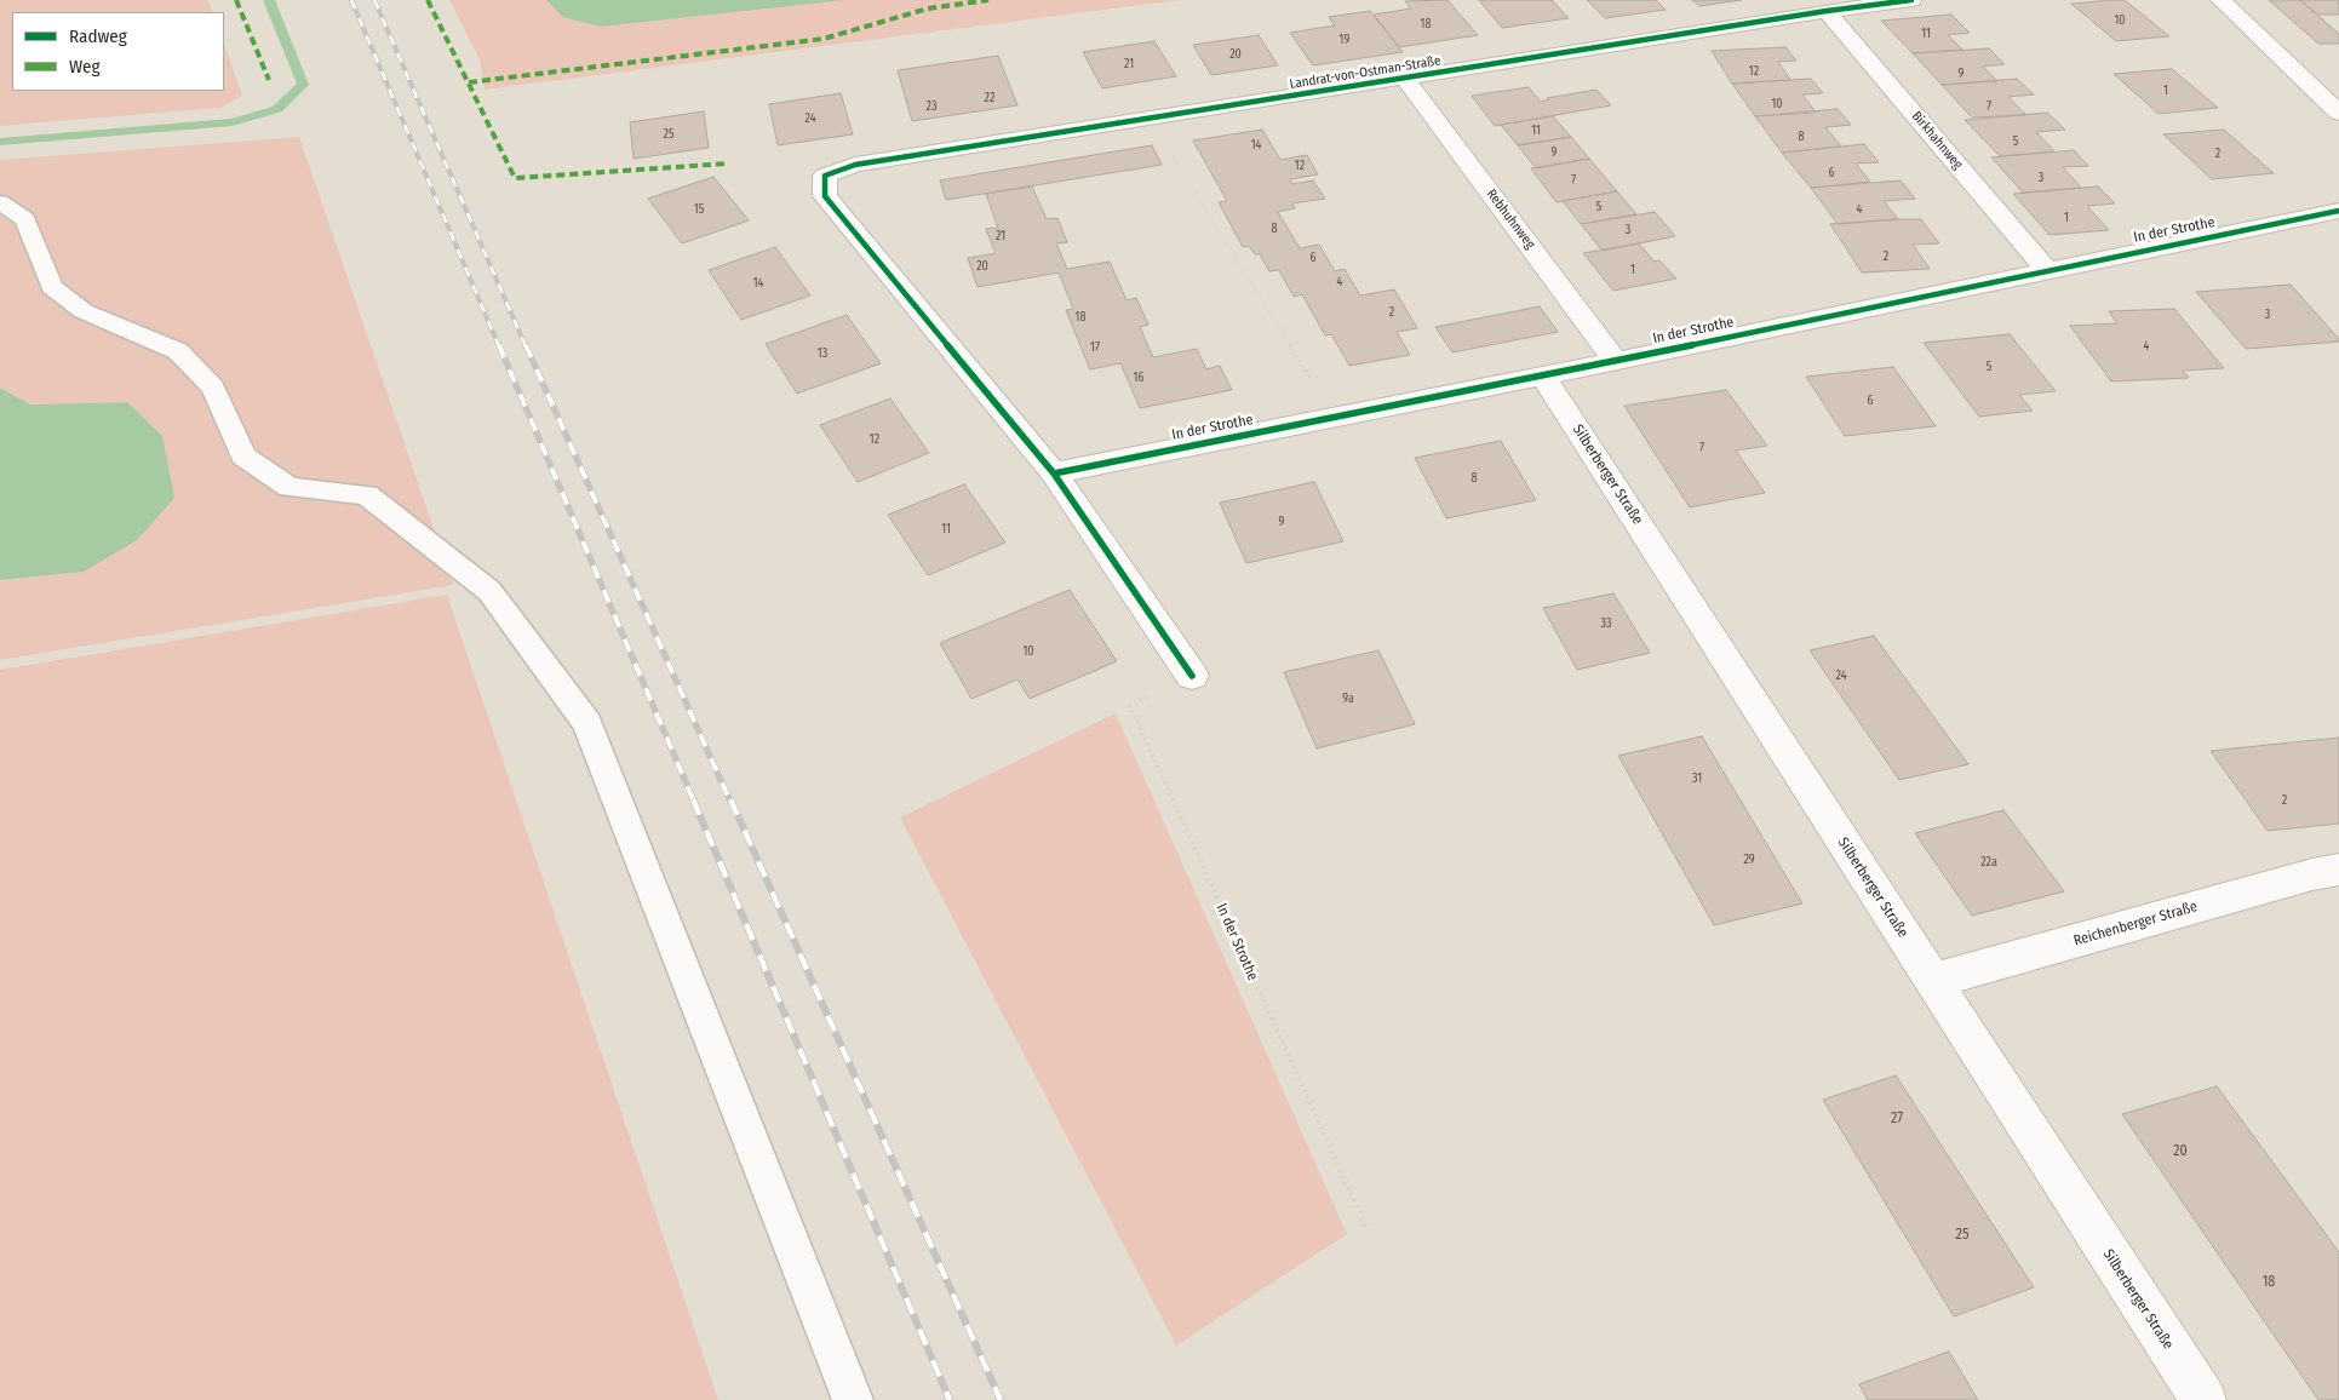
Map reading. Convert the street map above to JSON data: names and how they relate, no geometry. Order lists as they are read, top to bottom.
{
  "streets": {
    "street": [
      "Landrat-von-Ostman-Straße",
      "Birkhahnweg",
      "Rebhuhnweg",
      "In der Strothe",
      "Silberberger Straße",
      "Reichenberger Straße"
    ]
  },
  "crossings": [
    ["Landrat-von-Ostman-Straße", "Birkhahnweg"],
    ["Landrat-von-Ostman-Straße", "Rebhuhnweg"],
    ["Landrat-von-Ostman-Straße", "In der Strothe"],
    ["Birkhahnweg", "In der Strothe"],
    ["Rebhuhnweg", "In der Strothe"],
    ["In der Strothe", "Silberberger Straße"],
    ["Silberberger Straße", "Reichenberger Straße"]
  ],
  "house_numbers": [
    "10",
    "18",
    "11",
    "19",
    "20",
    "21",
    "12",
    "9",
    "1",
    "22",
    "10",
    "23",
    "7",
    "24",
    "11",
    "25",
    "8",
    "5",
    "14",
    "9",
    "2",
    "12",
    "6",
    "3",
    "7",
    "5",
    "15",
    "4",
    "1",
    "8",
    "3",
    "21",
    "2",
    "6",
    "20",
    "1",
    "4",
    "14",
    "2",
    "3",
    "18",
    "4",
    "17",
    "13",
    "5",
    "16",
    "6",
    "12",
    "7",
    "8",
    "9",
    "11",
    "33",
    "10",
    "24",
    "9a",
    "31",
    "2",
    "29",
    "22a",
    "27",
    "20",
    "25",
    "18"
  ],
  "legend": ["Radweg", "Weg"]
}
